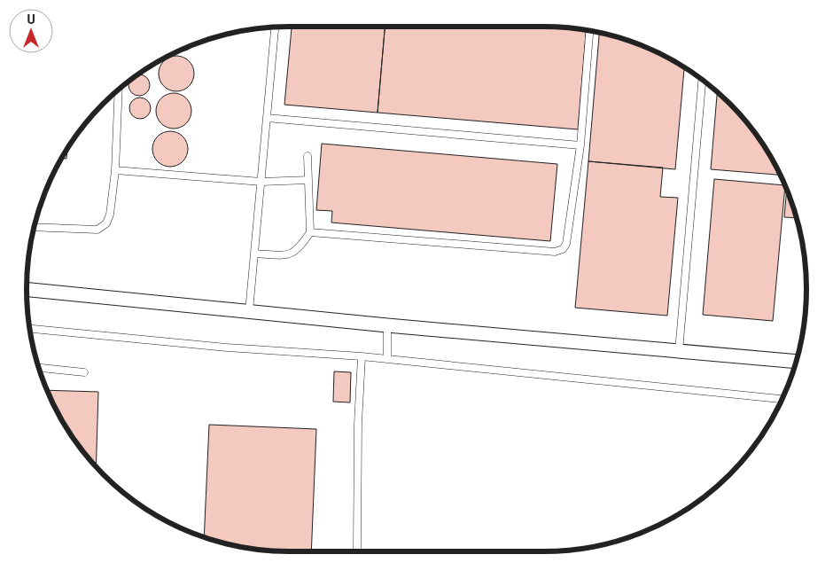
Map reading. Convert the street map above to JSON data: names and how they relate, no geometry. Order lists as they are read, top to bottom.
{
  "north": "top"
}
